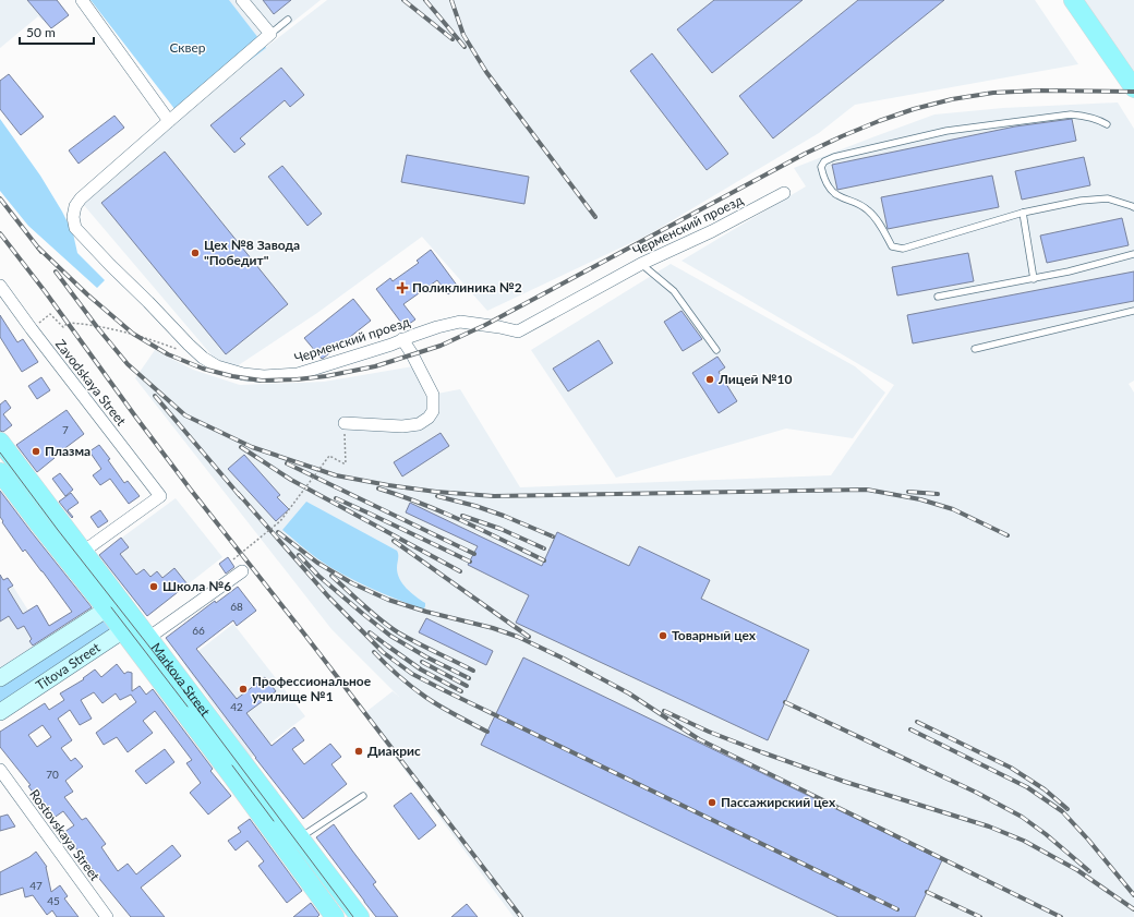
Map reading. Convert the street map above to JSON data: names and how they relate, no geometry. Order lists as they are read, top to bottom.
{
  "streets": {
    "main road": ["Markova Street"],
    "street": [
      "Черменский проезд",
      "Zavodskaya Street",
      "Titova Street",
      "Rostovskaya Street"
    ]
  },
  "crossings": [
    ["Zavodskaya Street", "Markova Street"],
    ["Titova Street", "Markova Street"]
  ],
  "parks": ["Сквер"],
  "places": {
    "other": [
      "Цех №8 Завода \"Победит\"",
      "Лицей №10",
      "Плазма",
      "Школа №6",
      "Товарный цех",
      "Профессиональное училище №1",
      "Диакрис",
      "Пассажирский цех"
    ],
    "health": ["Поликлиника №2"]
  },
  "house_numbers": [
    "7",
    "68",
    "66",
    "42",
    "70",
    "47",
    "45"
  ],
  "scale_bar": "50 m"
}
